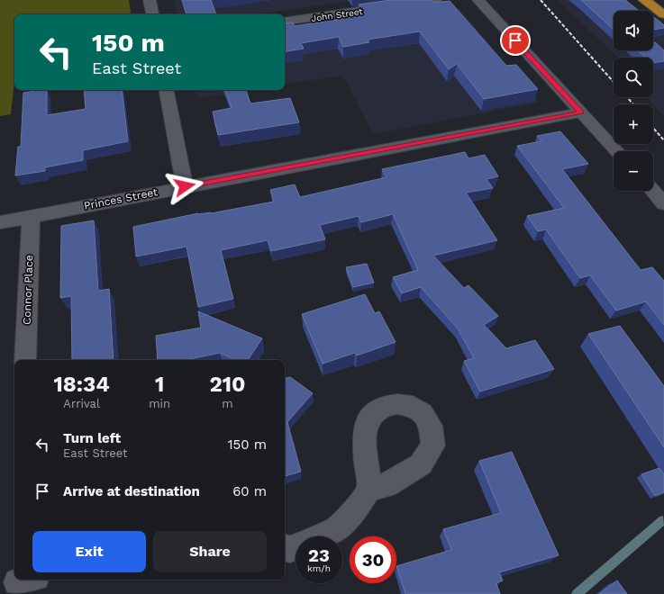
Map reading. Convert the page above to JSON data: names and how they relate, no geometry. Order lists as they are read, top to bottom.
{
  "streets": {
    "street": ["John Street", "Princes Street", "Connor Place"]
  },
  "crossings": [
    ["Princes Street", "Connor Place"]
  ],
  "page": {
    "map_buttons": ["+", "−"],
    "turn": ["150 m", "East Street"],
    "eta": [
      "18:34",
      "Arrival",
      "1",
      "min",
      "210",
      "m"
    ],
    "list": [
      {
        "name": "Turn left",
        "note": "East Street",
        "value": "150 m"
      },
      {
        "name": "Arrive at destination",
        "value": "60 m"
      }
    ],
    "buttons": ["Exit", "Share"],
    "speed": "23 km/h",
    "limit": "30"
  }
}
